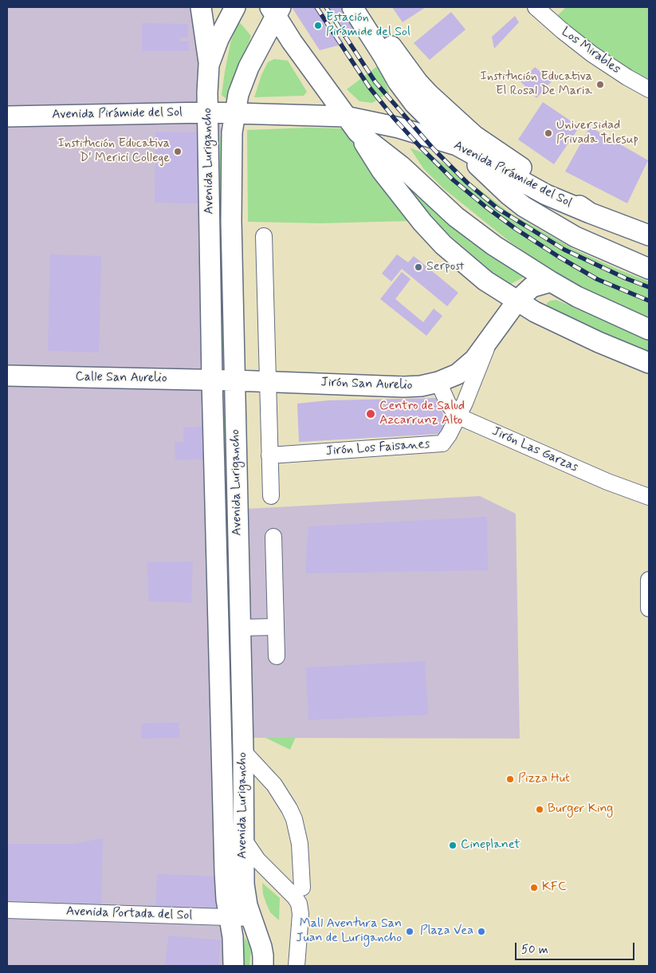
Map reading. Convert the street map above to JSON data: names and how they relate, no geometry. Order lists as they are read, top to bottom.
{
  "streets": {
    "main road": [
      "Avenida Pirámide del Sol",
      "Avenida Lurigancho",
      "Calle San Aurelio",
      "Jirón San Aurelio"
    ],
    "street": [
      "Los Mirables",
      "Jirón Los Faisanes",
      "Jirón Las Garzas",
      "Avenida Portada del Sol"
    ]
  },
  "crossings": [
    ["Avenida Pirámide del Sol", "Avenida Lurigancho"],
    ["Avenida Lurigancho", "Calle San Aurelio"],
    ["Avenida Lurigancho", "Jirón San Aurelio"],
    ["Avenida Lurigancho", "Avenida Portada del Sol"],
    ["Calle San Aurelio", "Jirón San Aurelio"],
    ["Jirón San Aurelio", "Jirón Los Faisanes"],
    ["Jirón San Aurelio", "Jirón Las Garzas"],
    ["Jirón Los Faisanes", "Jirón Las Garzas"]
  ],
  "places": [
    "Estación Pirámide del Sol",
    "Institución Educativa El Rosal De Maria",
    "Universidad Privada Telesup",
    "Institución Educativa D' Merici College",
    "Serpost",
    "Centro de Salud Azcarrunz Alto",
    "Pizza Hut",
    "Burger King",
    "Cineplanet",
    "KFC",
    "Mall Aventura San Juan de Lurigancho",
    "Plaza Vea"
  ],
  "scale_bar": "50 m"
}
